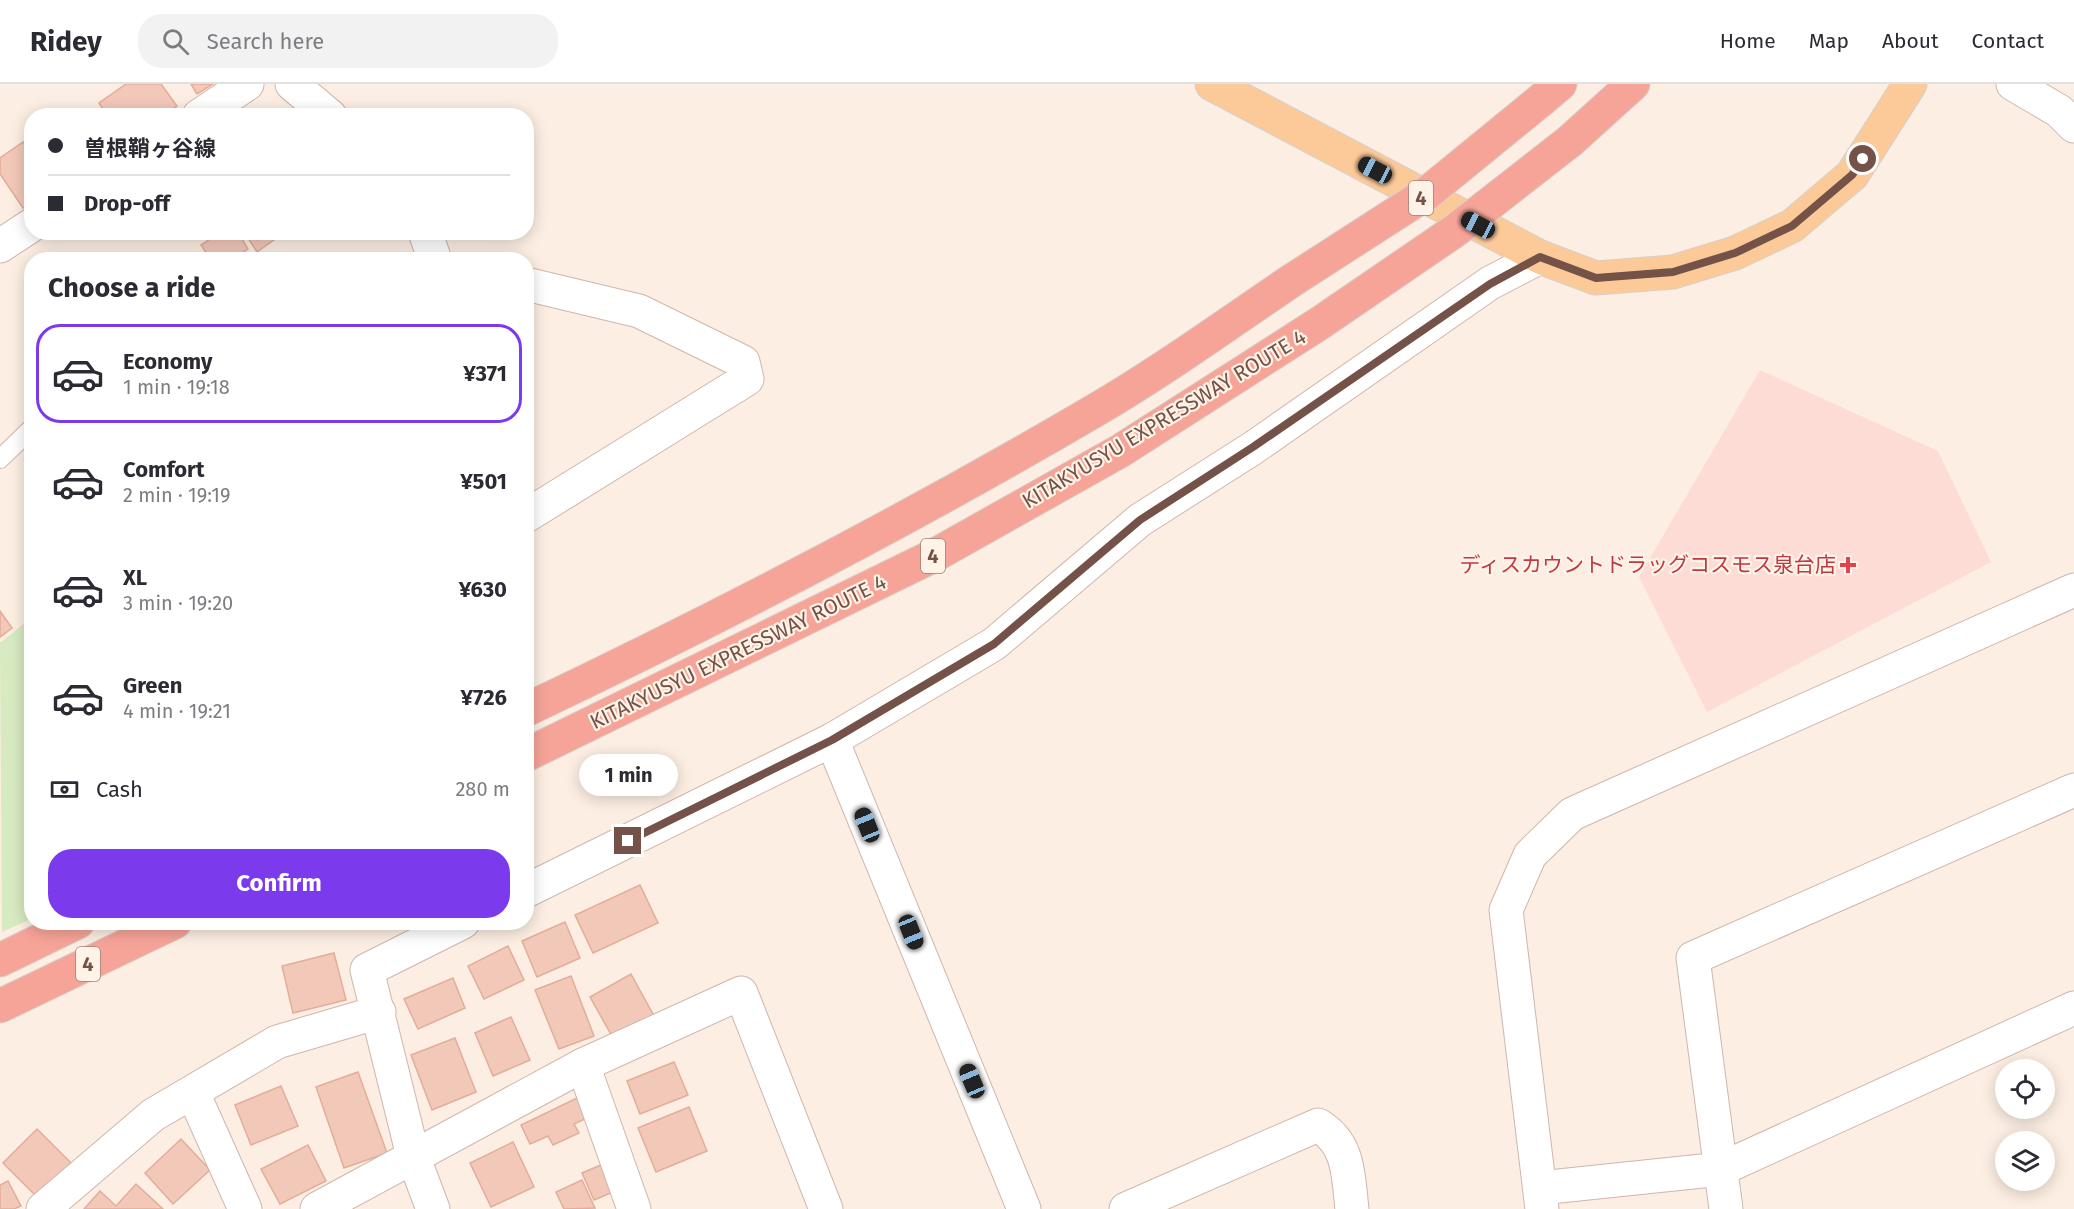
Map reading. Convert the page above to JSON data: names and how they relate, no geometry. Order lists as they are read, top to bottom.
{
  "streets": {
    "highway": ["4", "KITAKYUSYU EXPRESSWAY ROUTE 4"]
  },
  "places": {
    "health": ["ディスカウントドラッグコスモス泉台店"]
  },
  "page": {
    "header": "Ridey",
    "search": "Search here",
    "nav": [
      "Home",
      "Map",
      "About",
      "Contact"
    ],
    "banner": ["曽根鞘ヶ谷線", "Drop-off"],
    "heading": "Choose a ride",
    "list": [
      {
        "name": "Economy",
        "note": "1 min · 19:18",
        "value": "¥371"
      },
      {
        "name": "Comfort",
        "note": "2 min · 19:19",
        "value": "¥501"
      },
      {
        "name": "XL",
        "note": "3 min · 19:20",
        "value": "¥630"
      },
      {
        "name": "Green",
        "note": "4 min · 19:21",
        "value": "¥726"
      }
    ],
    "bubble": "1 min",
    "pay": ["Cash", "280 m"],
    "buttons": "Confirm"
  }
}
